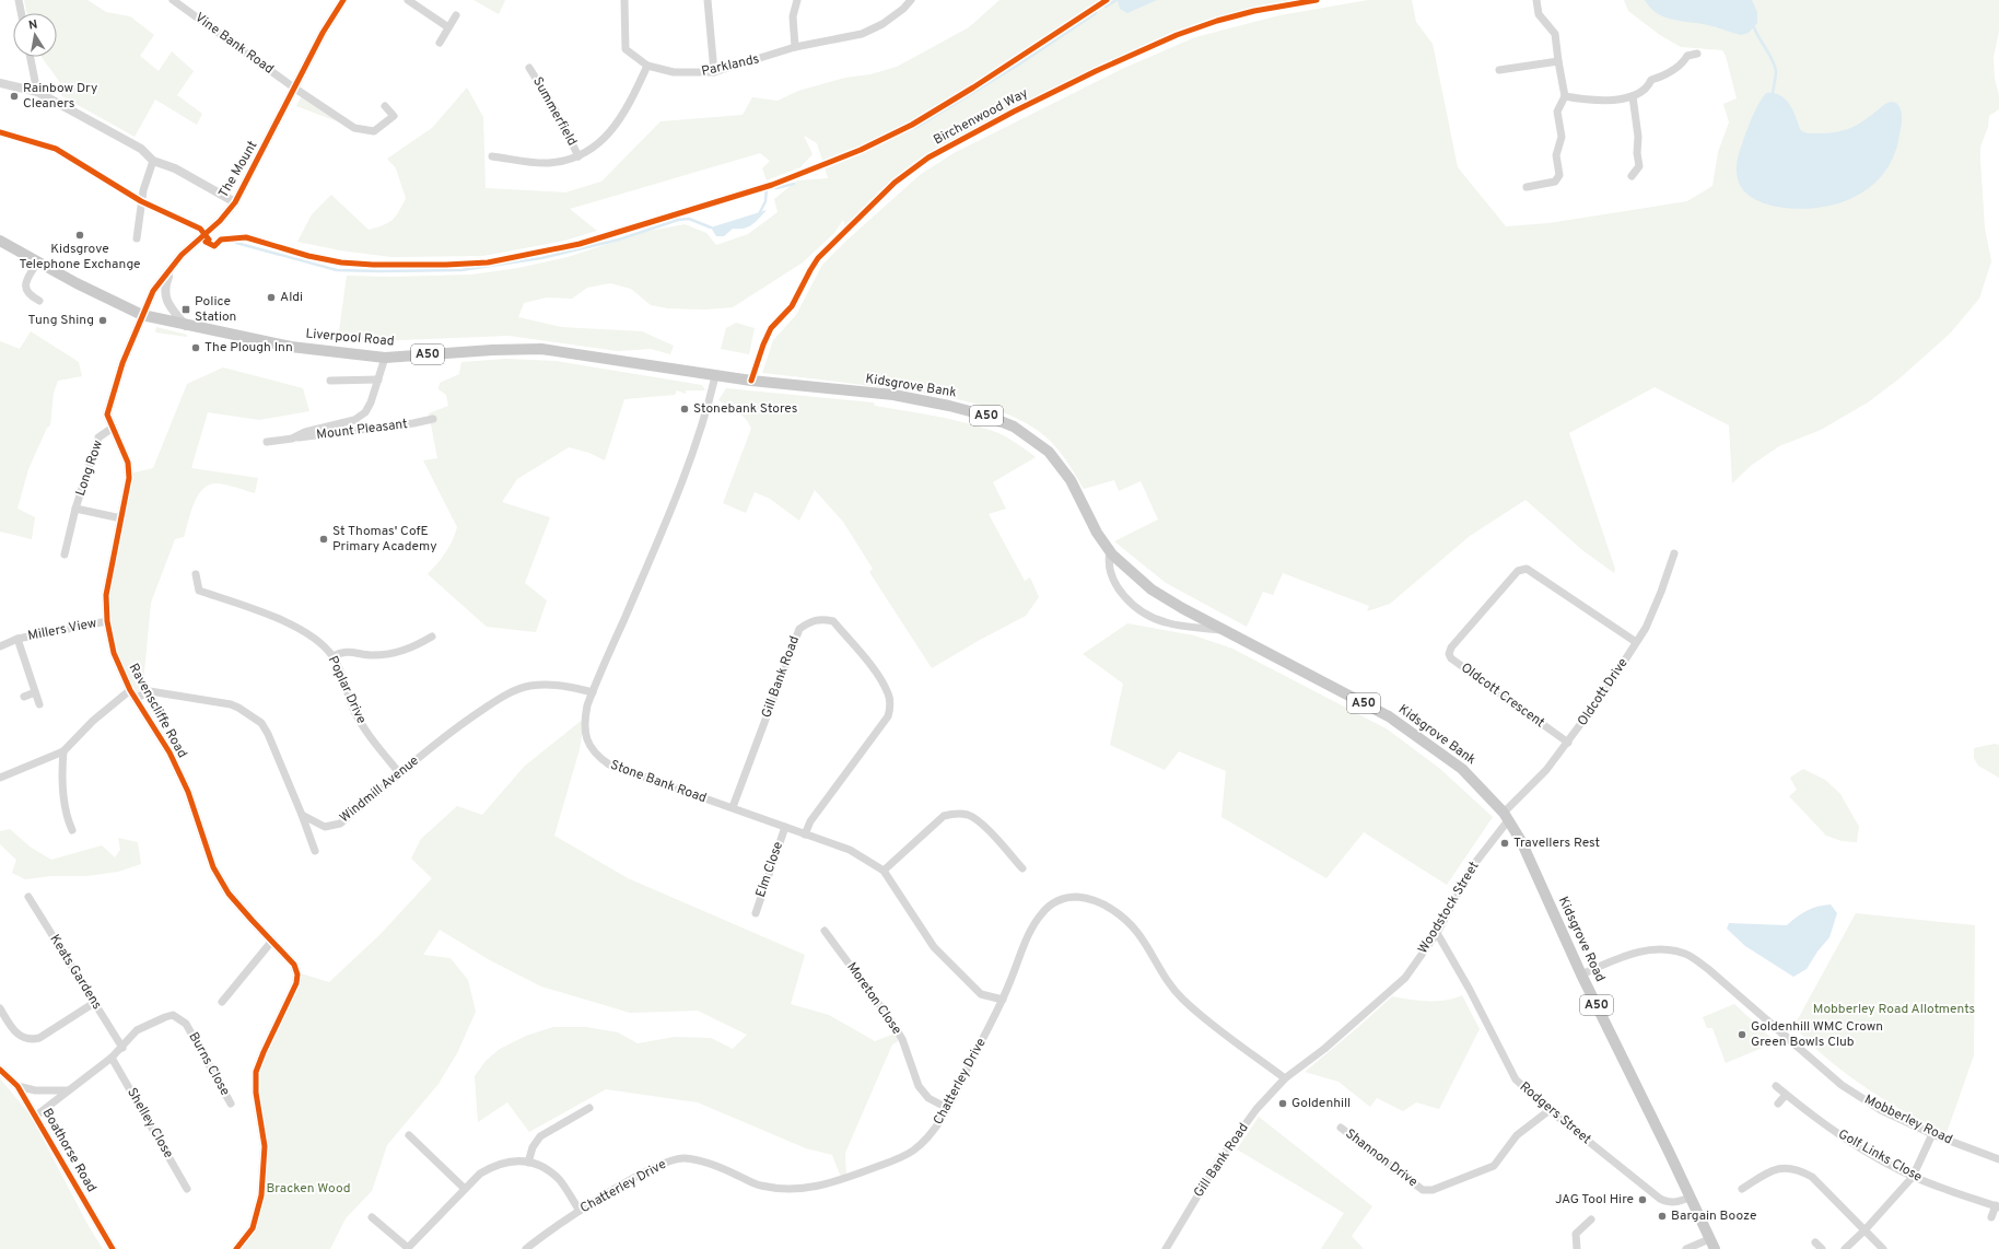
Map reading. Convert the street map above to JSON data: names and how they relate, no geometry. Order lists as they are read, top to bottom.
{
  "streets": {
    "main road": [
      "Liverpool Road",
      "A50",
      "Kidsgrove Bank",
      "Kidsgrove Road"
    ],
    "street": [
      "Vine Bank Road",
      "Parklands",
      "Summerfield",
      "Birchenwood Way",
      "The Mount",
      "Mount Pleasant",
      "Long Row",
      "Millers View",
      "Gill Bank Road",
      "Poplar Drive",
      "Oldcott Drive",
      "Oldcott Crescent",
      "Ravenscliffe Road",
      "Stone Bank Road",
      "Windmill Avenue",
      "Elm Close",
      "Woodstock Street",
      "Keats Gardens",
      "Moreton Close",
      "Burns Close",
      "Chatterley Drive",
      "Rodgers Street",
      "Mobberley Road",
      "Shelley Close",
      "Boathorse Road",
      "Golf Links Close",
      "Shannon Drive"
    ]
  },
  "crossings": [
    ["Vine Bank Road", "The Mount"],
    ["Birchenwood Way", "Liverpool Road"],
    ["The Mount", "Liverpool Road"],
    ["The Mount", "Long Row"],
    ["Liverpool Road", "Kidsgrove Bank"],
    ["Liverpool Road", "Mount Pleasant"],
    ["Liverpool Road", "Long Row"],
    ["Liverpool Road", "Stone Bank Road"],
    ["A50", "Kidsgrove Road"],
    ["A50", "Rodgers Street"],
    ["Kidsgrove Bank", "Oldcott Drive"],
    ["Kidsgrove Bank", "Woodstock Street"],
    ["Kidsgrove Bank", "Kidsgrove Road"],
    ["Long Row", "Ravenscliffe Road"],
    ["Millers View", "Ravenscliffe Road"],
    ["Gill Bank Road", "Stone Bank Road"],
    ["Gill Bank Road", "Woodstock Street"],
    ["Gill Bank Road", "Chatterley Drive"],
    ["Poplar Drive", "Windmill Avenue"],
    ["Oldcott Drive", "Oldcott Crescent"],
    ["Oldcott Drive", "Woodstock Street"],
    ["Oldcott Drive", "Kidsgrove Road"],
    ["Stone Bank Road", "Windmill Avenue"],
    ["Stone Bank Road", "Elm Close"],
    ["Stone Bank Road", "Chatterley Drive"],
    ["Woodstock Street", "Kidsgrove Road"],
    ["Woodstock Street", "Chatterley Drive"],
    ["Woodstock Street", "Rodgers Street"],
    ["Kidsgrove Road", "Rodgers Street"],
    ["Kidsgrove Road", "Mobberley Road"],
    ["Keats Gardens", "Burns Close"],
    ["Moreton Close", "Chatterley Drive"],
    ["Burns Close", "Shelley Close"],
    ["Burns Close", "Boathorse Road"],
    ["Rodgers Street", "Shannon Drive"]
  ],
  "parks": ["Mobberley Road Allotments", "Bracken Wood"],
  "places": {
    "other": [
      "Rainbow Dry Cleaners",
      "Kidsgrove Telephone Exchange",
      "Aldi",
      "Tung Shing",
      "The Plough Inn",
      "Stonebank Stores",
      "St Thomas' CofE Primary Academy",
      "Travellers Rest",
      "Goldenhill WMC Crown Green Bowls Club",
      "Goldenhill",
      "JAG Tool Hire",
      "Bargain Booze"
    ],
    "transit": ["Police Station"]
  },
  "north": "top"
}
